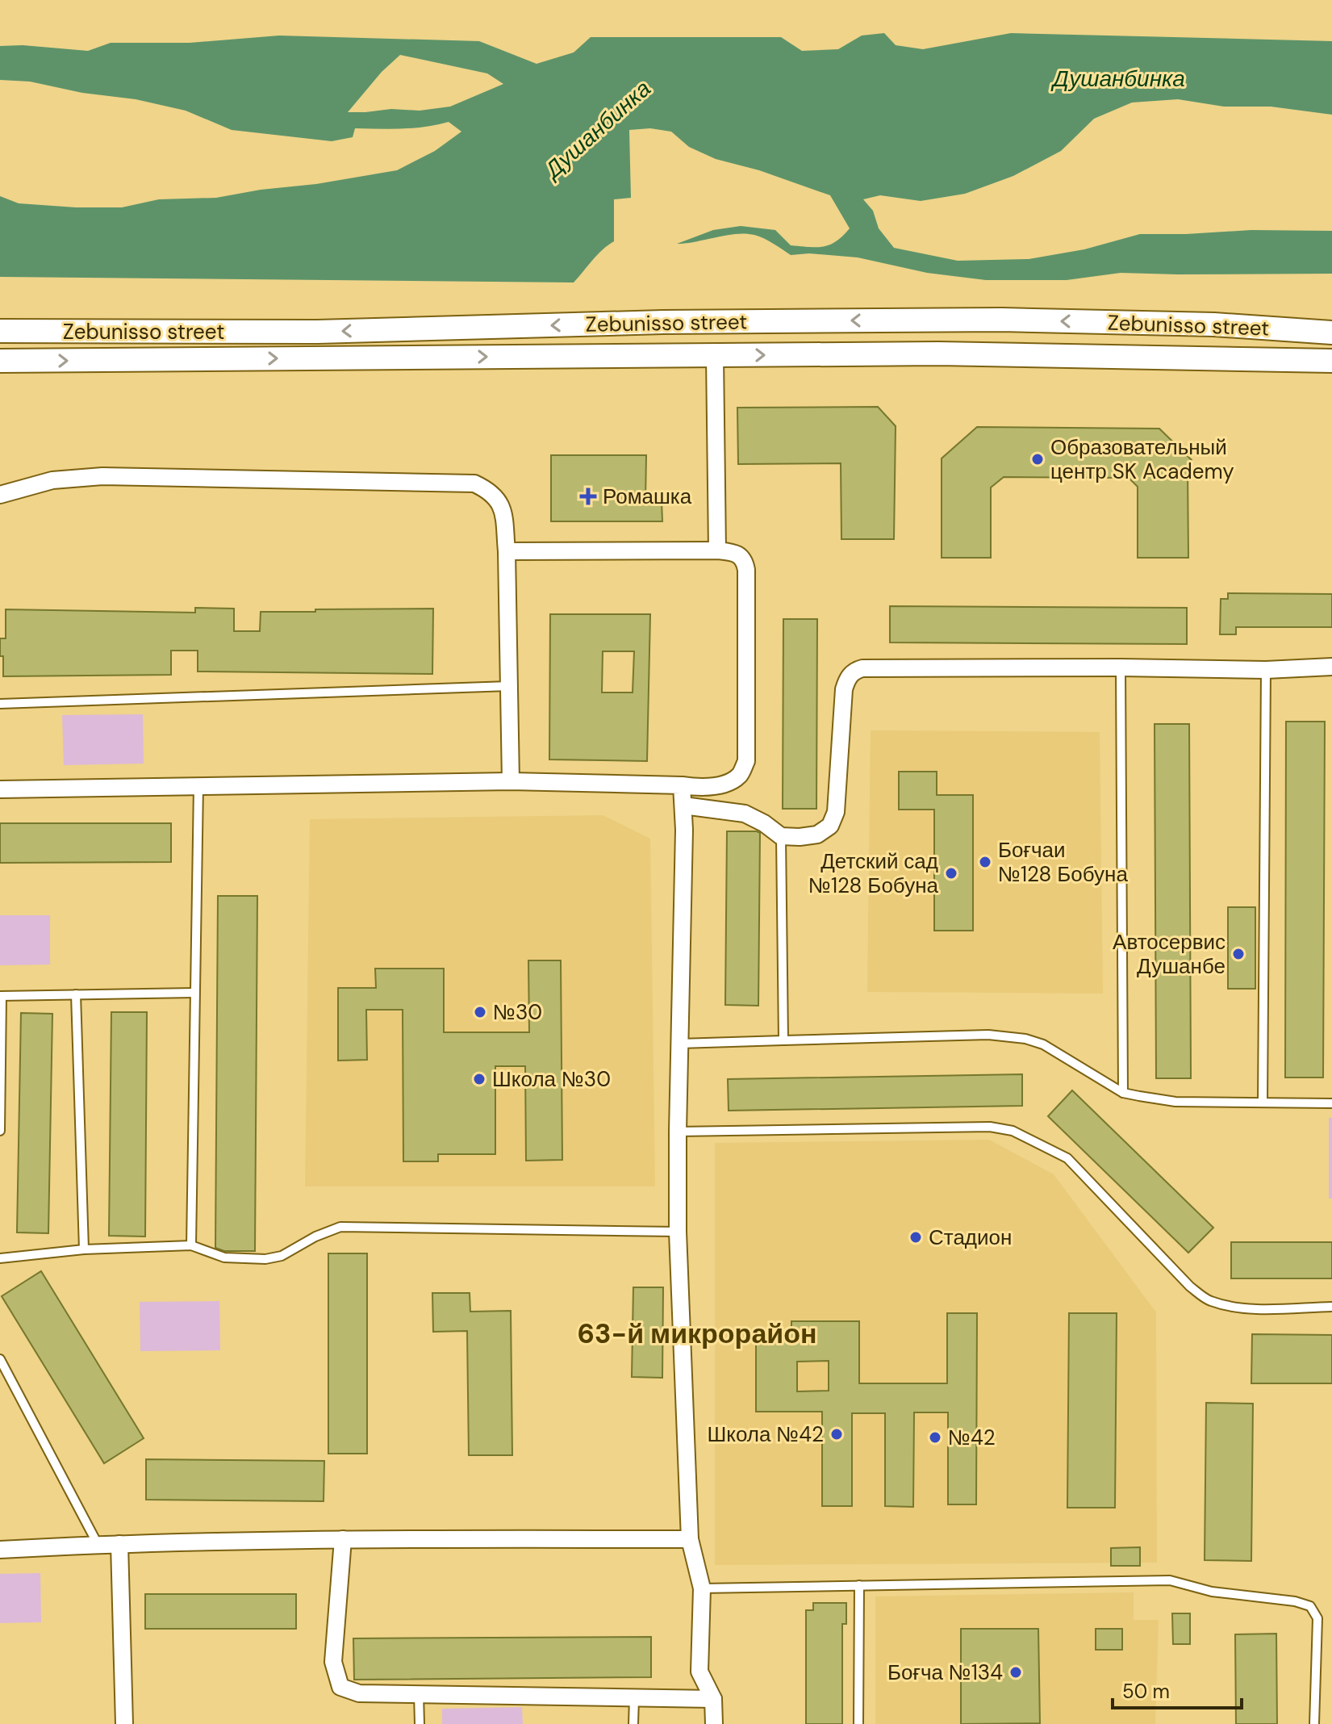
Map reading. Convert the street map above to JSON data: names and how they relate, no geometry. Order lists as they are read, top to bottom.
{
  "streets": {
    "main road": ["Zebunisso street"]
  },
  "districts": ["63-й микрорайон"],
  "water": ["Душанбинка"],
  "places": {
    "other": [
      "Образовательный центр SK Academy",
      "Боғчаи №128 Бобуна",
      "Детский сад №128 Бобуна",
      "Автосервис Душанбе",
      "№30",
      "Школа №30",
      "Стадион",
      "Школа №42",
      "№42",
      "Боғча №134"
    ],
    "health": ["Ромашка"]
  },
  "scale_bar": "50 m"
}
